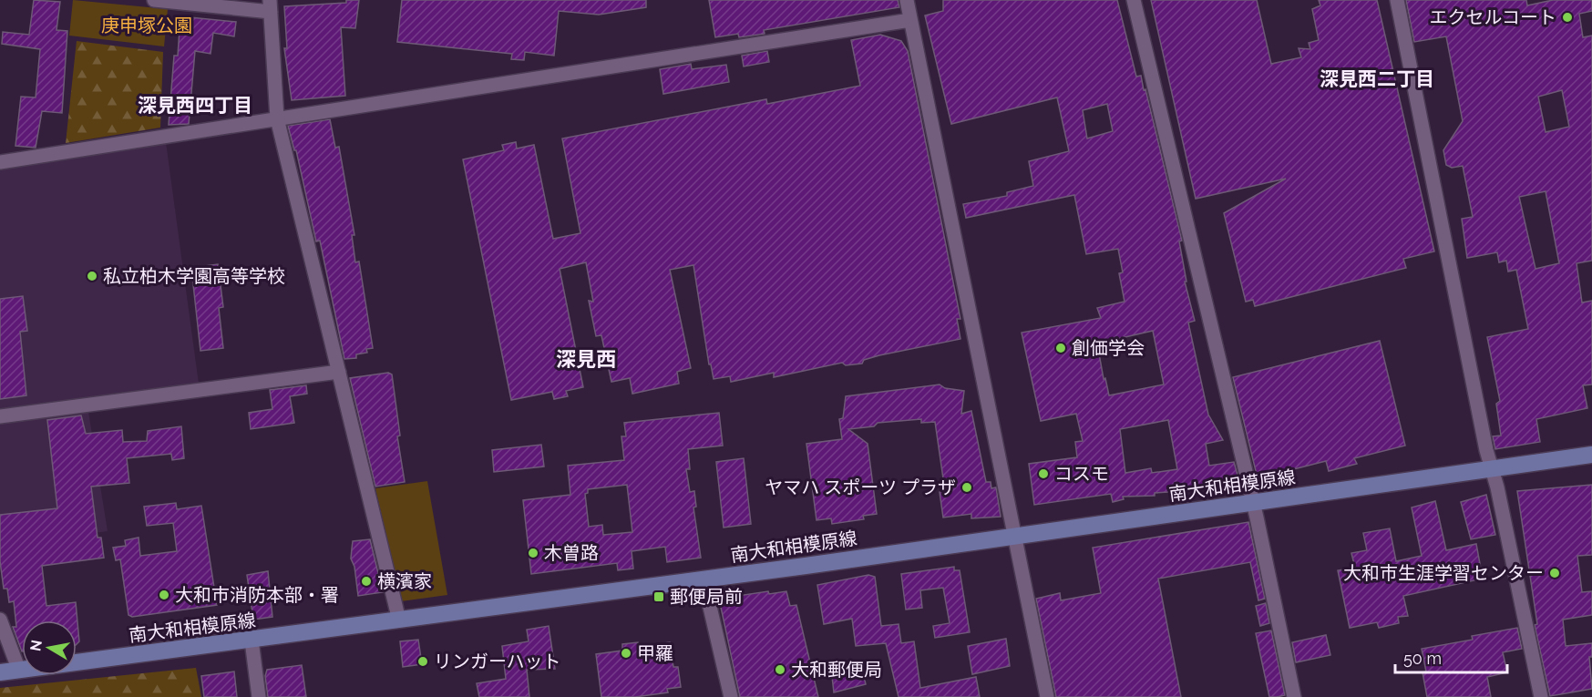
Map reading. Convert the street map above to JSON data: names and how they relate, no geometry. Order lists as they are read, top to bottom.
{
  "streets": {
    "street": ["南大和相模原線"]
  },
  "districts": ["深見西二丁目", "深見西四丁目", "深見西"],
  "parks": ["庚申塚公園"],
  "places": {
    "other": [
      "エクセルコート",
      "私立柏木学園高等学校",
      "創価学会",
      "コスモ",
      "ヤマハ スポーツ プラザ",
      "木曽路",
      "大和市生涯学習センター",
      "横濱家",
      "大和市消防本部・署",
      "甲羅",
      "リンガーハット",
      "大和郵便局"
    ],
    "transit": ["郵便局前"]
  },
  "scale_bar": "50 m",
  "north": "left"
}
